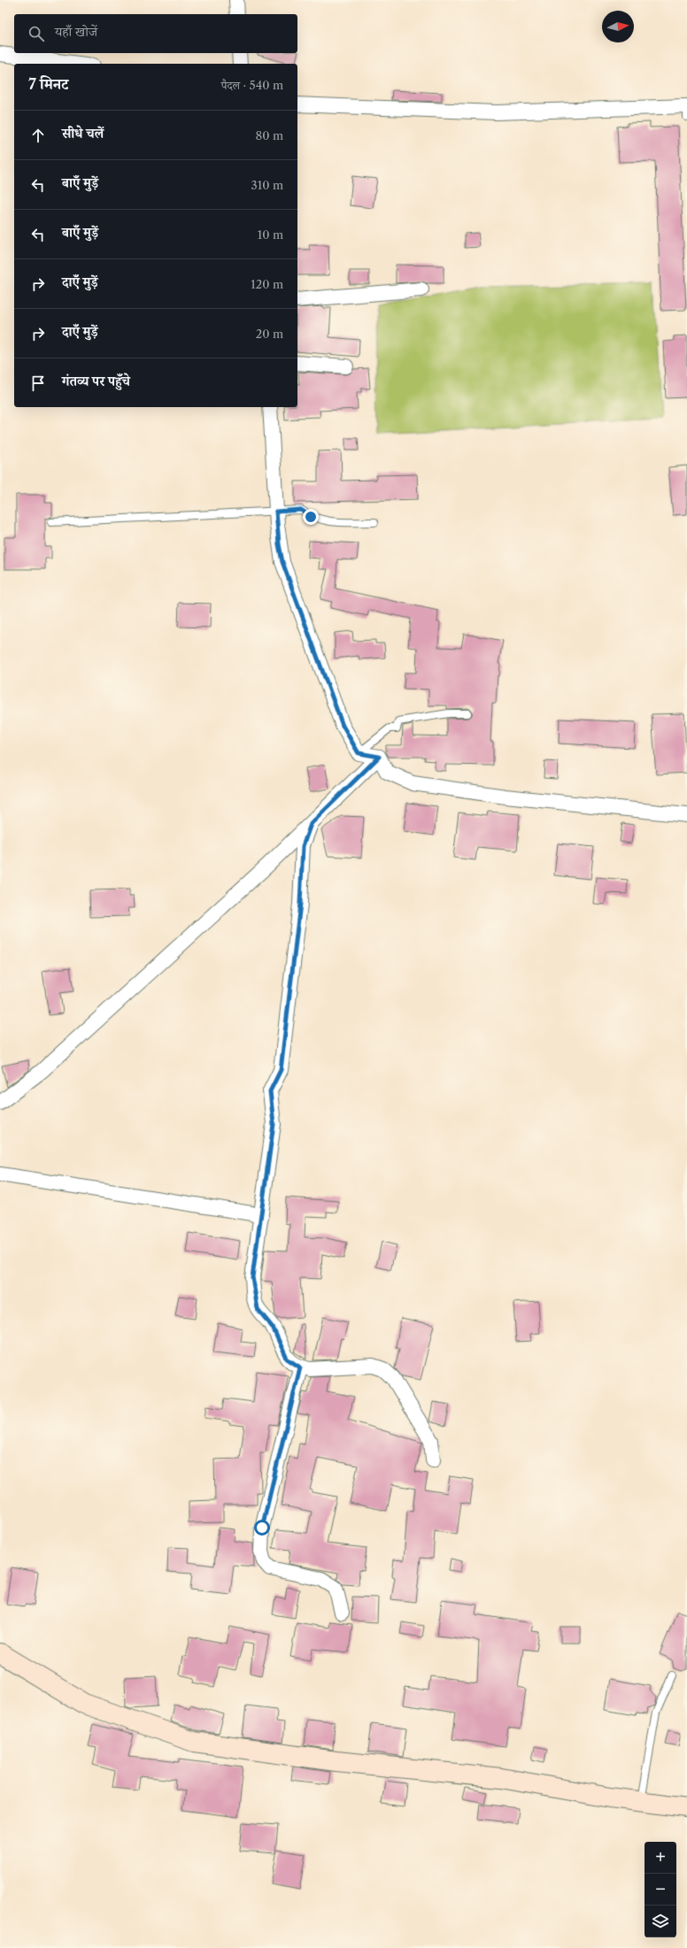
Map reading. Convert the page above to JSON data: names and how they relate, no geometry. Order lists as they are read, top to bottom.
{
  "north": "right",
  "page": {
    "search": "यहाँ खोजें",
    "heading": ["7 मिनट", "पैदल · 540 m"],
    "list": [
      ["सीधे चलें", "80 m"],
      ["बाएँ मुड़ें", "310 m"],
      ["बाएँ मुड़ें", "10 m"],
      ["दाएँ मुड़ें", "120 m"],
      ["दाएँ मुड़ें", "20 m"],
      "गंतव्य पर पहुँचे"
    ],
    "map_buttons": ["+", "−"]
  }
}
